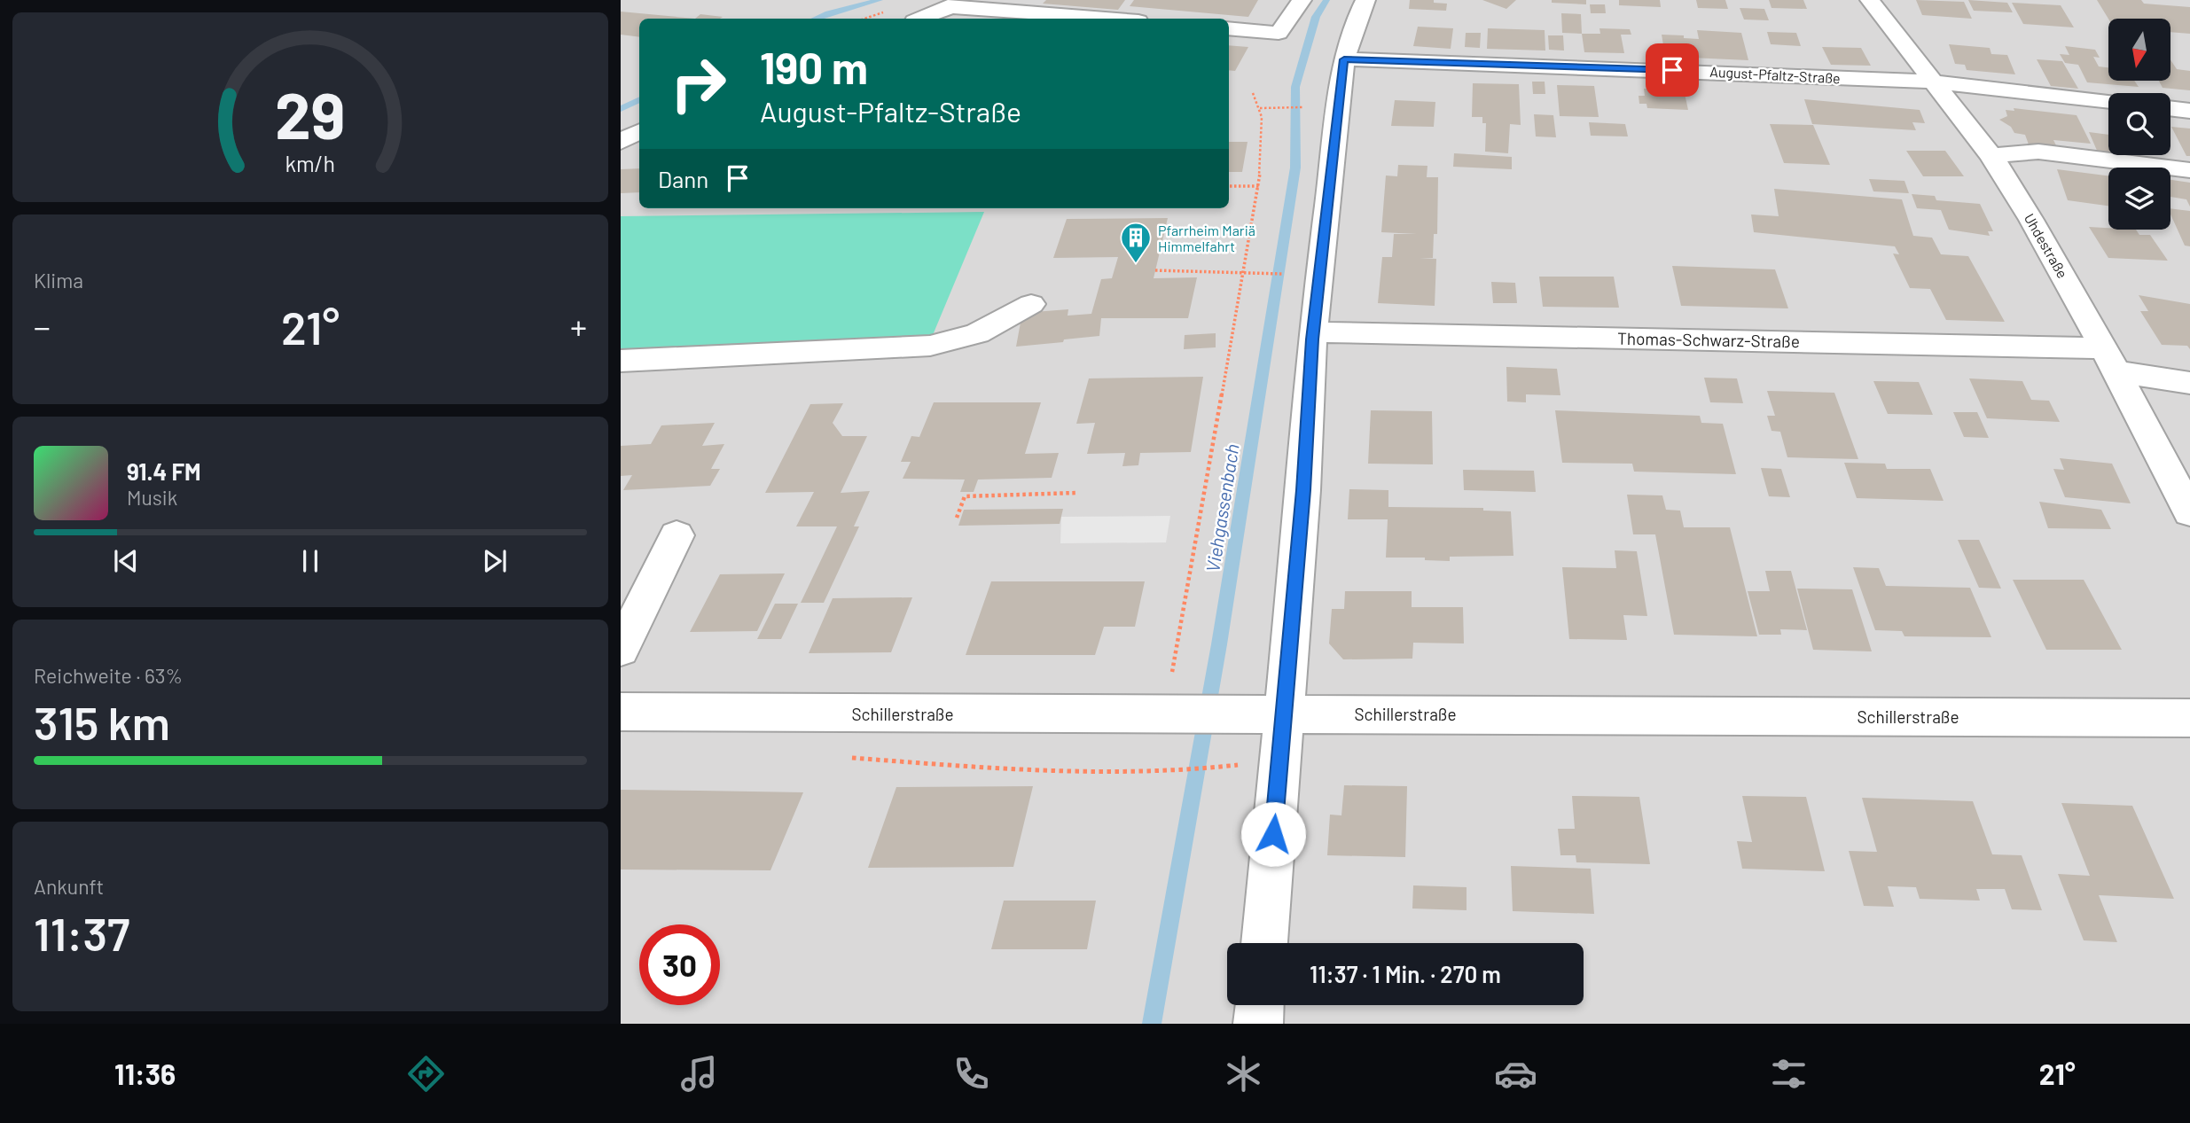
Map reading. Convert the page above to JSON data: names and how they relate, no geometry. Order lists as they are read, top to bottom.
{
  "streets": {
    "street": [
      "August-Pfaltz-Straße",
      "Uhdestraße",
      "Thomas-Schwarz-Straße",
      "Schillerstraße"
    ]
  },
  "crossings": [
    ["August-Pfaltz-Straße", "Uhdestraße"],
    ["Uhdestraße", "Thomas-Schwarz-Straße"]
  ],
  "water": ["Viehgassenbach"],
  "places": {
    "building": ["Pfarrheim Mariä Himmelfahrt"]
  },
  "north": "bottom",
  "page": {
    "turn": ["190 m", "August-Pfaltz-Straße"],
    "then": "Dann",
    "tile": [
      "Klima",
      ["Reichweite · 63%", "315 km"],
      ["Ankunft", "11:37"]
    ],
    "heat": ["−", "21°", "+"],
    "song": ["91.4 FM", "Musik"],
    "limit": "30",
    "trip": "11:37 · 1 Min. · 270 m",
    "tabs": ["11:36", "21°"],
    "gauge": ["29", "km/h"]
  }
}
